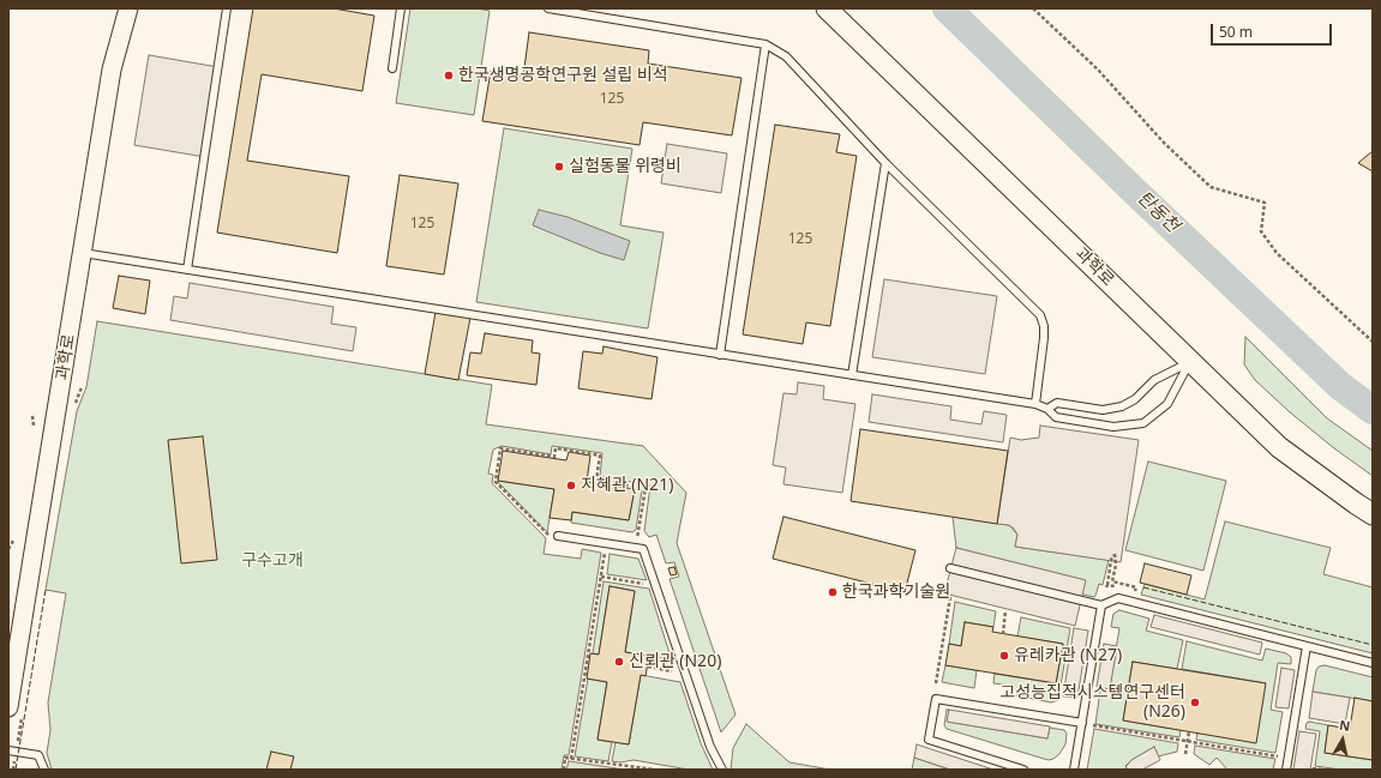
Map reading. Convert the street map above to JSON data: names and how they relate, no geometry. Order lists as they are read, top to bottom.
{
  "streets": {
    "main road": ["과학로"]
  },
  "water": ["탄동천"],
  "parks": ["구수고개"],
  "places": [
    "한국생명공학연구원 설립 비석",
    "실험동물 위령비",
    "지혜관 (N21)",
    "한국과학기술원",
    "유레카관 (N27)",
    "신뢰관 (N20)",
    "고성능집적시스템연구센터 (N26)"
  ],
  "house_numbers": ["125", "125", "125"],
  "scale_bar": "50 m",
  "north": "top"
}
